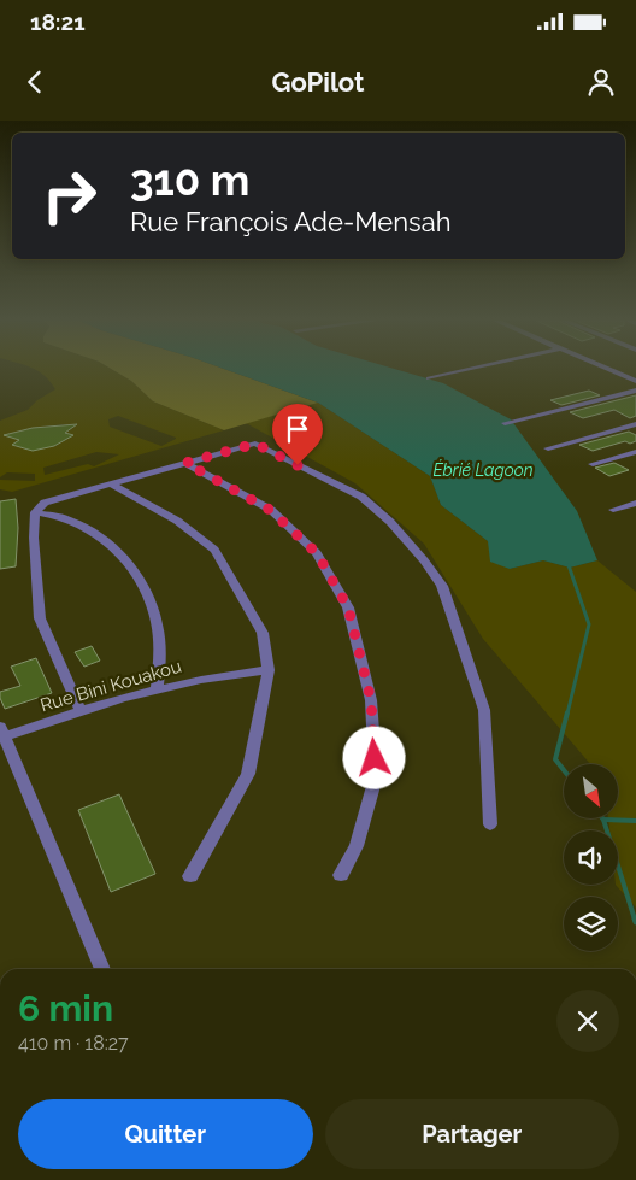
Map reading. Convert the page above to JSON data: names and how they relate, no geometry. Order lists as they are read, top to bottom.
{
  "streets": {
    "street": ["Rue Bini Kouakou"]
  },
  "water": ["Ébrié Lagoon"],
  "north": "bottom right",
  "page": {
    "status": "18:21",
    "header": "GoPilot",
    "turn": ["310 m", "Rue François Ade-Mensah"],
    "heading": ["6 min", "410 m · 18:27"],
    "buttons": ["Quitter", "Partager"]
  }
}
